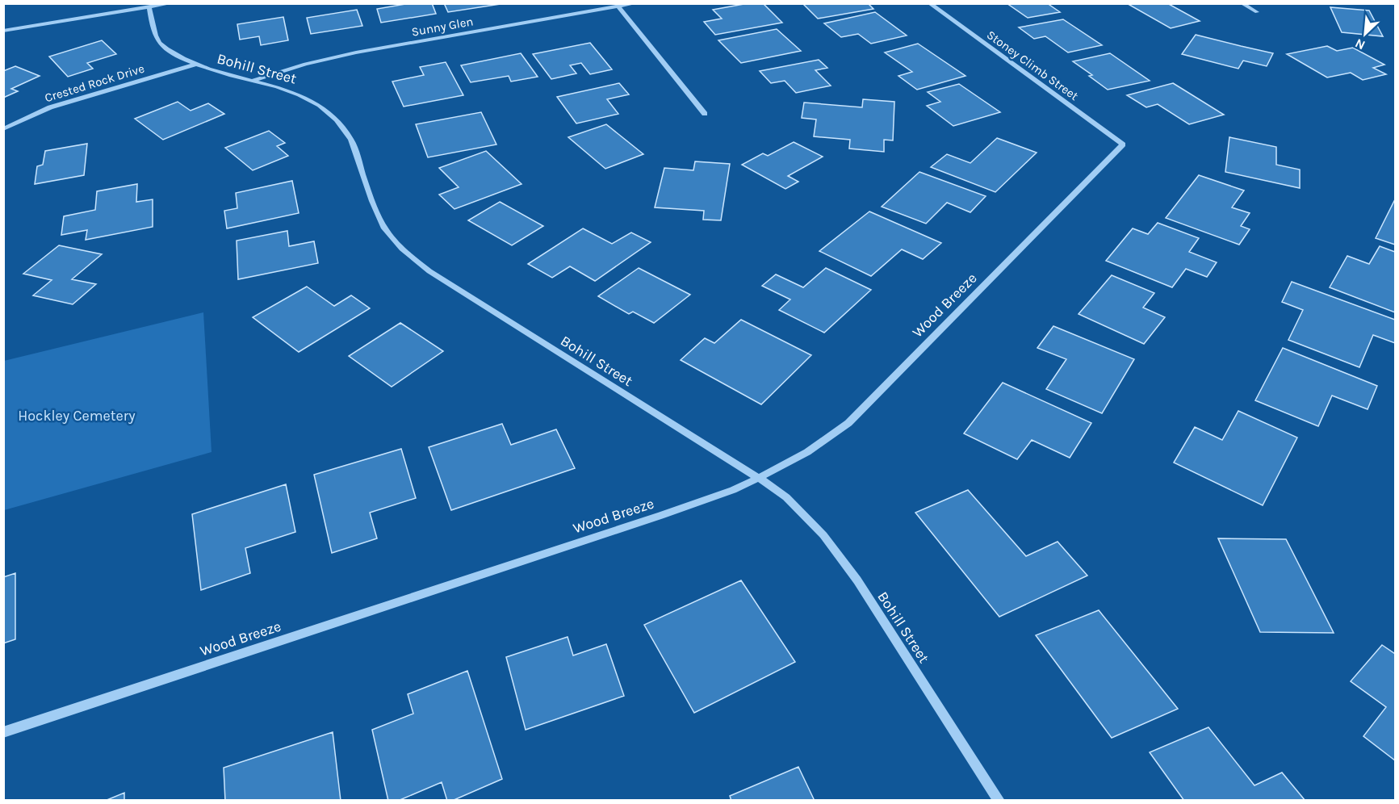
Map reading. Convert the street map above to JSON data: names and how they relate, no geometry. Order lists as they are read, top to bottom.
{
  "streets": {
    "street": [
      "Sunny Glen",
      "Stoney Climb Street",
      "Bohill Street",
      "Crested Rock Drive",
      "Wood Breeze"
    ]
  },
  "crossings": [
    ["Sunny Glen", "Bohill Street"],
    ["Stoney Climb Street", "Wood Breeze"],
    ["Bohill Street", "Crested Rock Drive"],
    ["Bohill Street", "Wood Breeze"]
  ],
  "parks": ["Hockley Cemetery"],
  "north": "bottom left"
}
